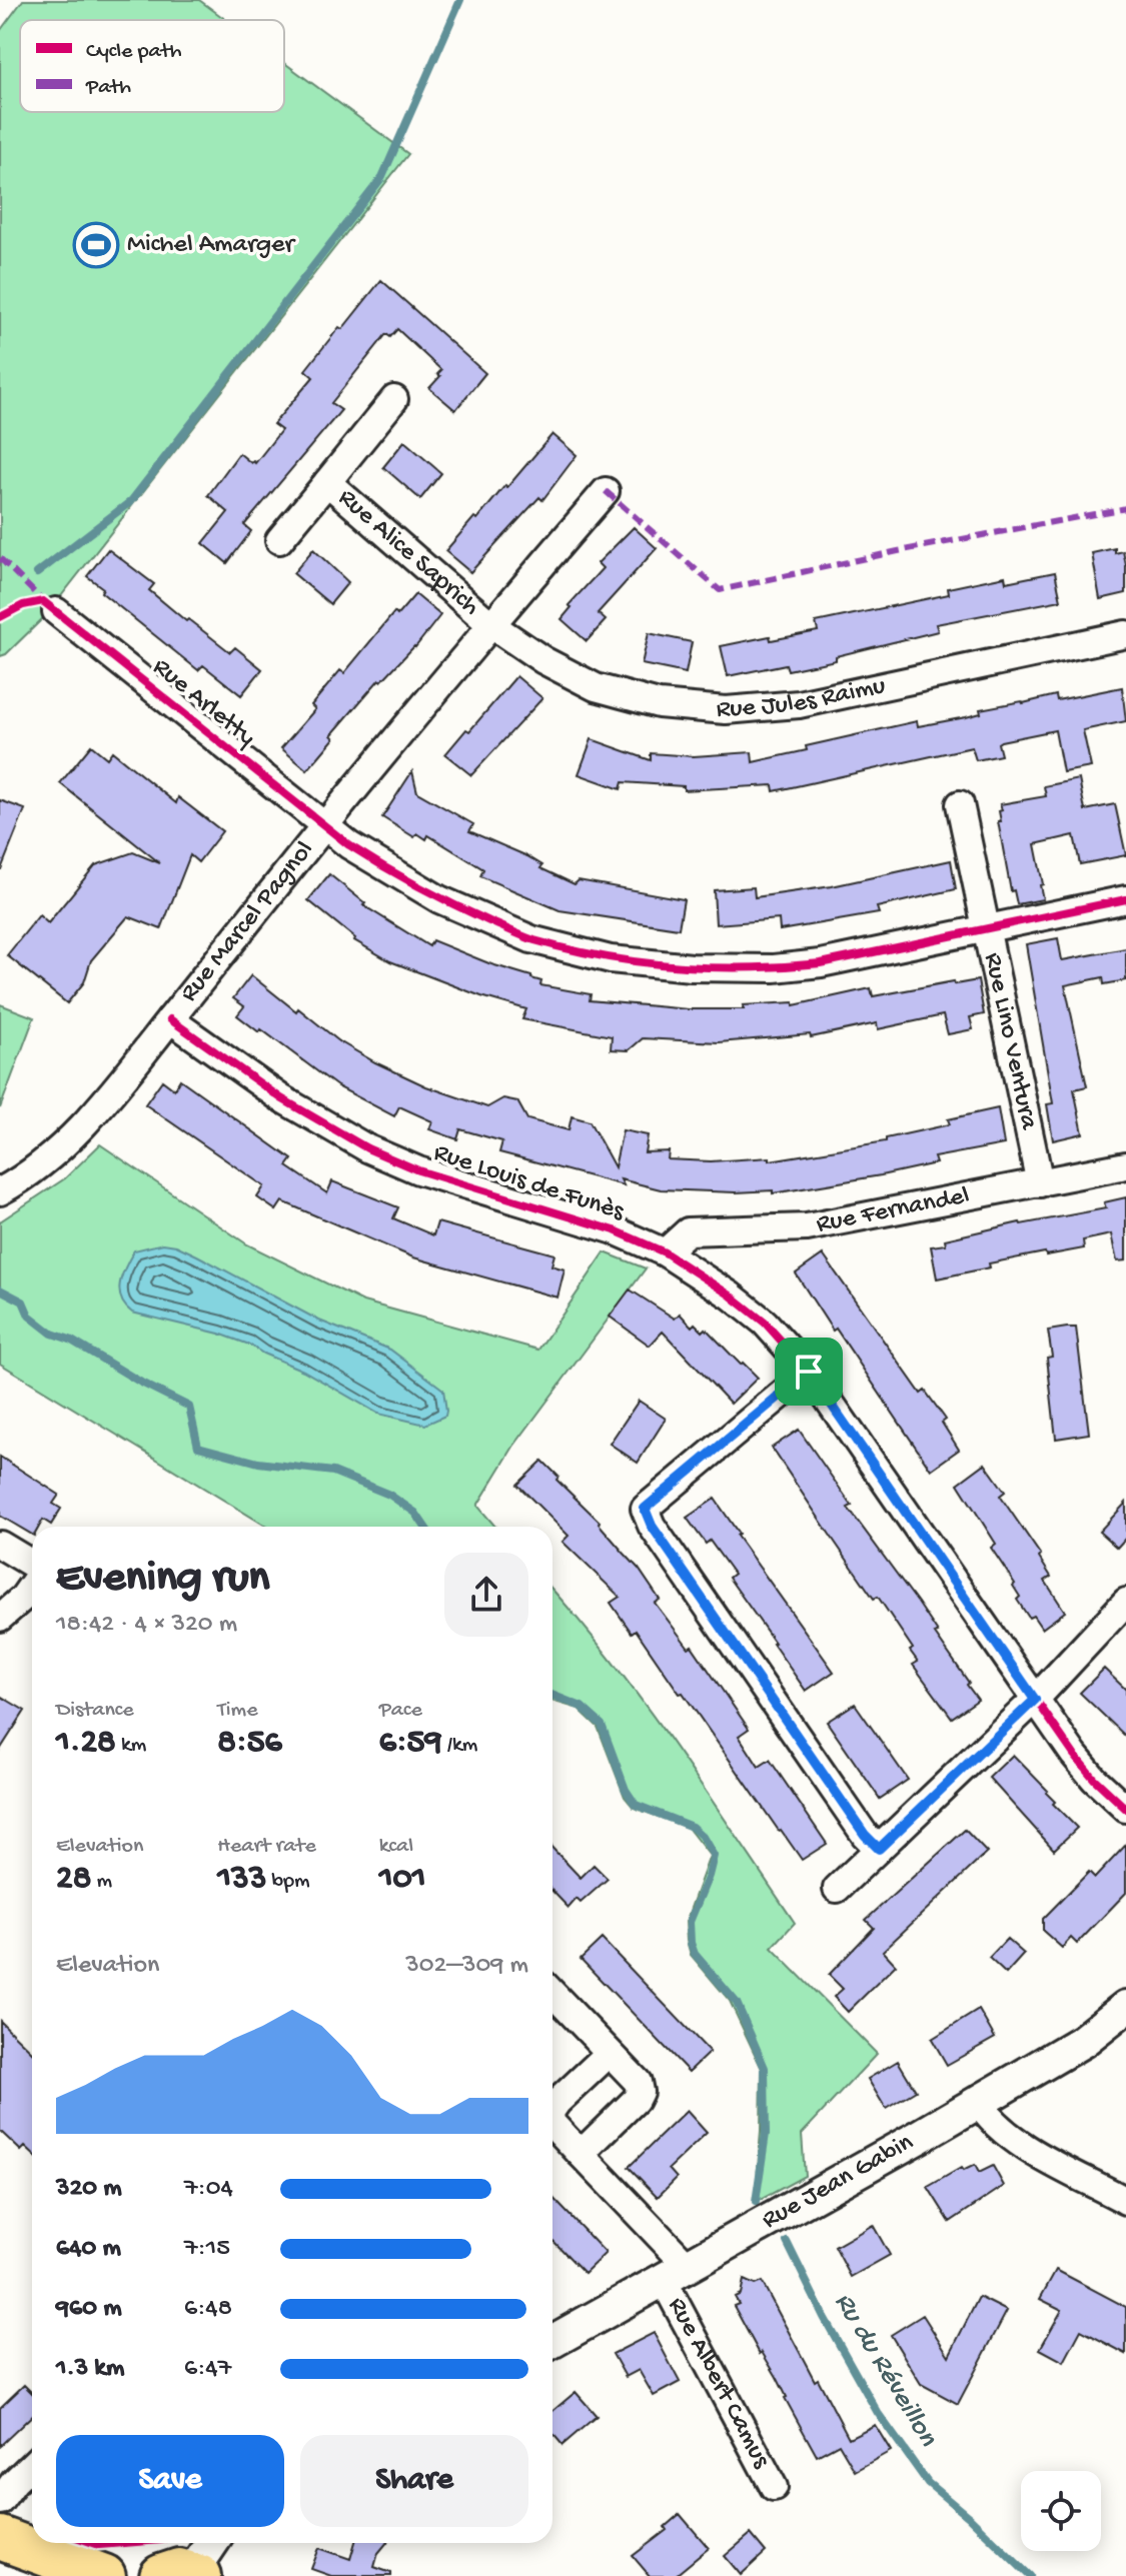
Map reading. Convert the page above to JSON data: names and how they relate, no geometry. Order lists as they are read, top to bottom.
{
  "streets": {
    "street": [
      "Rue Alice Saprich",
      "Rue Jules Raimu",
      "Rue Arletty",
      "Rue Marcel Pagnol",
      "Rue Lino Ventura",
      "Rue Louis de Funès",
      "Rue Fernandel",
      "Rue Jean Gabin",
      "Rue Albert Camus"
    ]
  },
  "crossings": [
    ["Rue Alice Saprich", "Rue Jules Raimu"],
    ["Rue Alice Saprich", "Rue Marcel Pagnol"],
    ["Rue Jules Raimu", "Rue Marcel Pagnol"],
    ["Rue Arletty", "Rue Marcel Pagnol"],
    ["Rue Arletty", "Rue Lino Ventura"],
    ["Rue Marcel Pagnol", "Rue Louis de Funès"],
    ["Rue Lino Ventura", "Rue Fernandel"],
    ["Rue Louis de Funès", "Rue Fernandel"],
    ["Rue Jean Gabin", "Rue Albert Camus"]
  ],
  "water": ["Ru du Réveillon"],
  "places": {
    "sports": ["Michel Amarger"]
  },
  "legend": ["Cycle path", "Path"],
  "page": {
    "heading": ["Evening run", "18:42 · 4 × 320 m"],
    "stats": [
      ["Distance", "1.28 km"],
      ["Time", "8:56"],
      ["Pace", "6:59 /km"],
      ["Elevation", "28 m"],
      ["Heart rate", "133 bpm"],
      ["kcal", "101"]
    ],
    "chart": ["Elevation", "302–309 m"],
    "list": [
      {
        "name": "320 m",
        "note": "7:04"
      },
      {
        "name": "640 m",
        "note": "7:15"
      },
      {
        "name": "960 m",
        "note": "6:48"
      },
      {
        "name": "1.3 km",
        "note": "6:47"
      }
    ],
    "buttons": ["Save", "Share"]
  }
}
